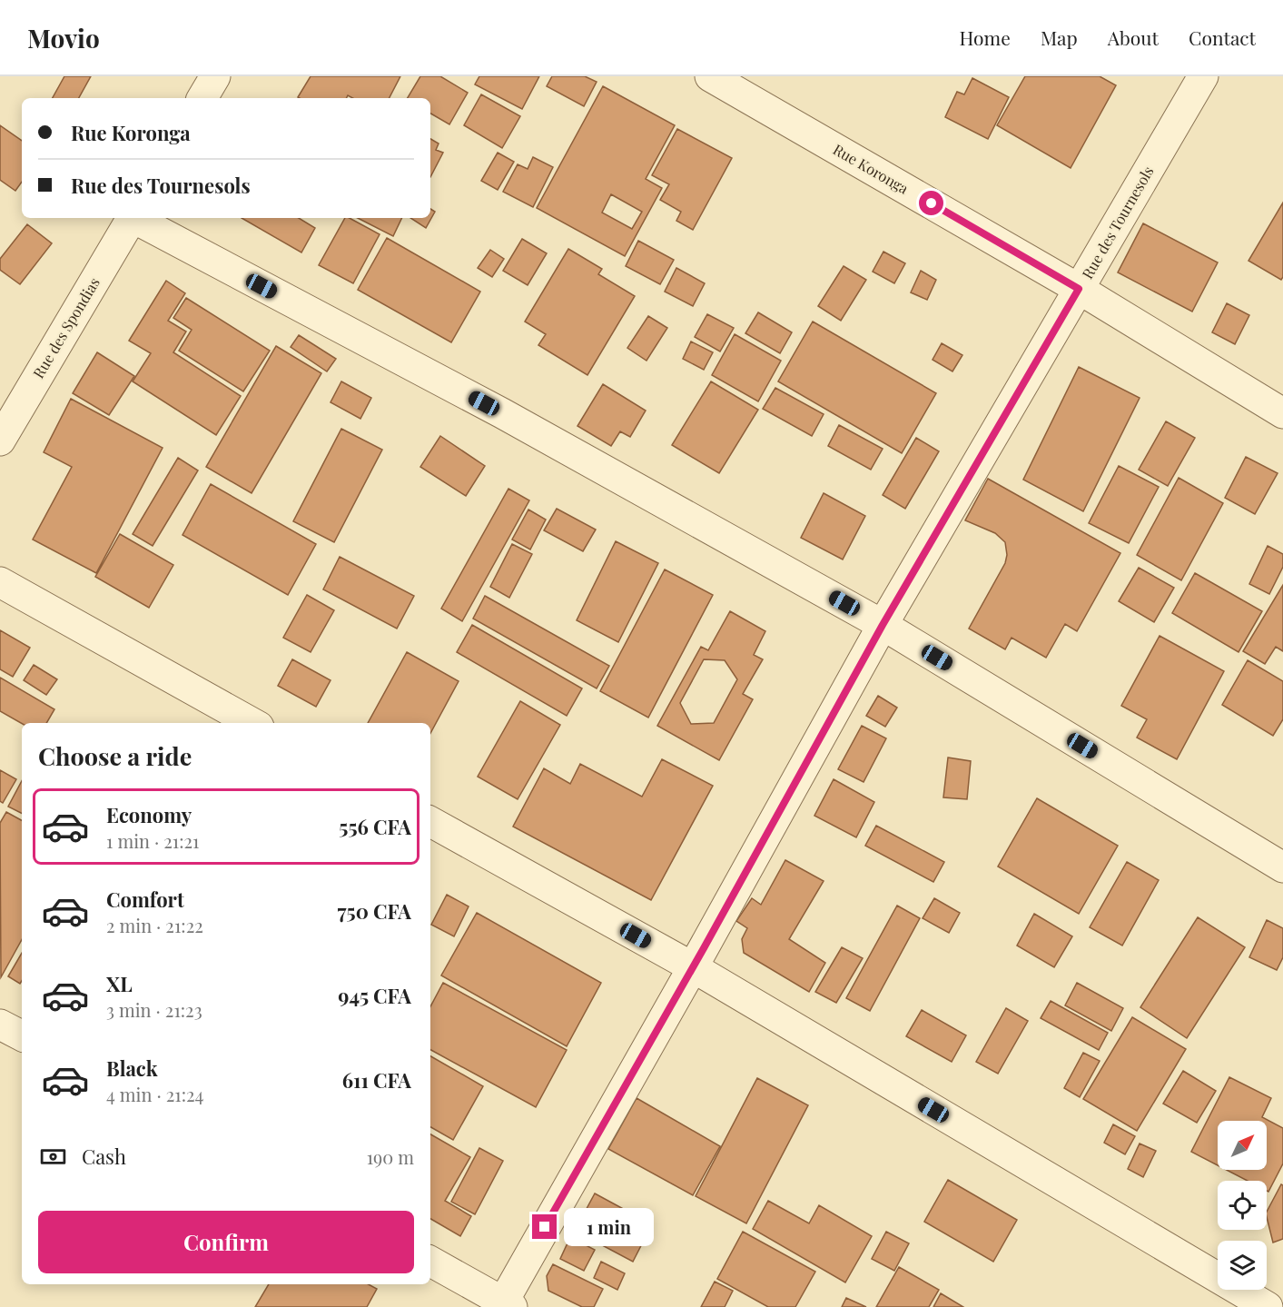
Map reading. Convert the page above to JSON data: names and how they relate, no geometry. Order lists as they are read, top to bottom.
{
  "streets": {
    "street": ["Rue Koronga", "Rue des Tournesols", "Rue des Spondias"]
  },
  "crossings": [
    ["Rue Koronga", "Rue des Tournesols"]
  ],
  "north": "top right",
  "page": {
    "header": "Movio",
    "nav": [
      "Home",
      "Map",
      "About",
      "Contact"
    ],
    "banner": ["Rue Koronga", "Rue des Tournesols"],
    "heading": "Choose a ride",
    "list": [
      {
        "name": "Economy",
        "note": "1 min · 21:21",
        "value": "556 CFA"
      },
      {
        "name": "Comfort",
        "note": "2 min · 21:22",
        "value": "750 CFA"
      },
      {
        "name": "XL",
        "note": "3 min · 21:23",
        "value": "945 CFA"
      },
      {
        "name": "Black",
        "note": "4 min · 21:24",
        "value": "611 CFA"
      }
    ],
    "pay": ["Cash", "190 m"],
    "buttons": "Confirm",
    "bubble": "1 min"
  }
}
